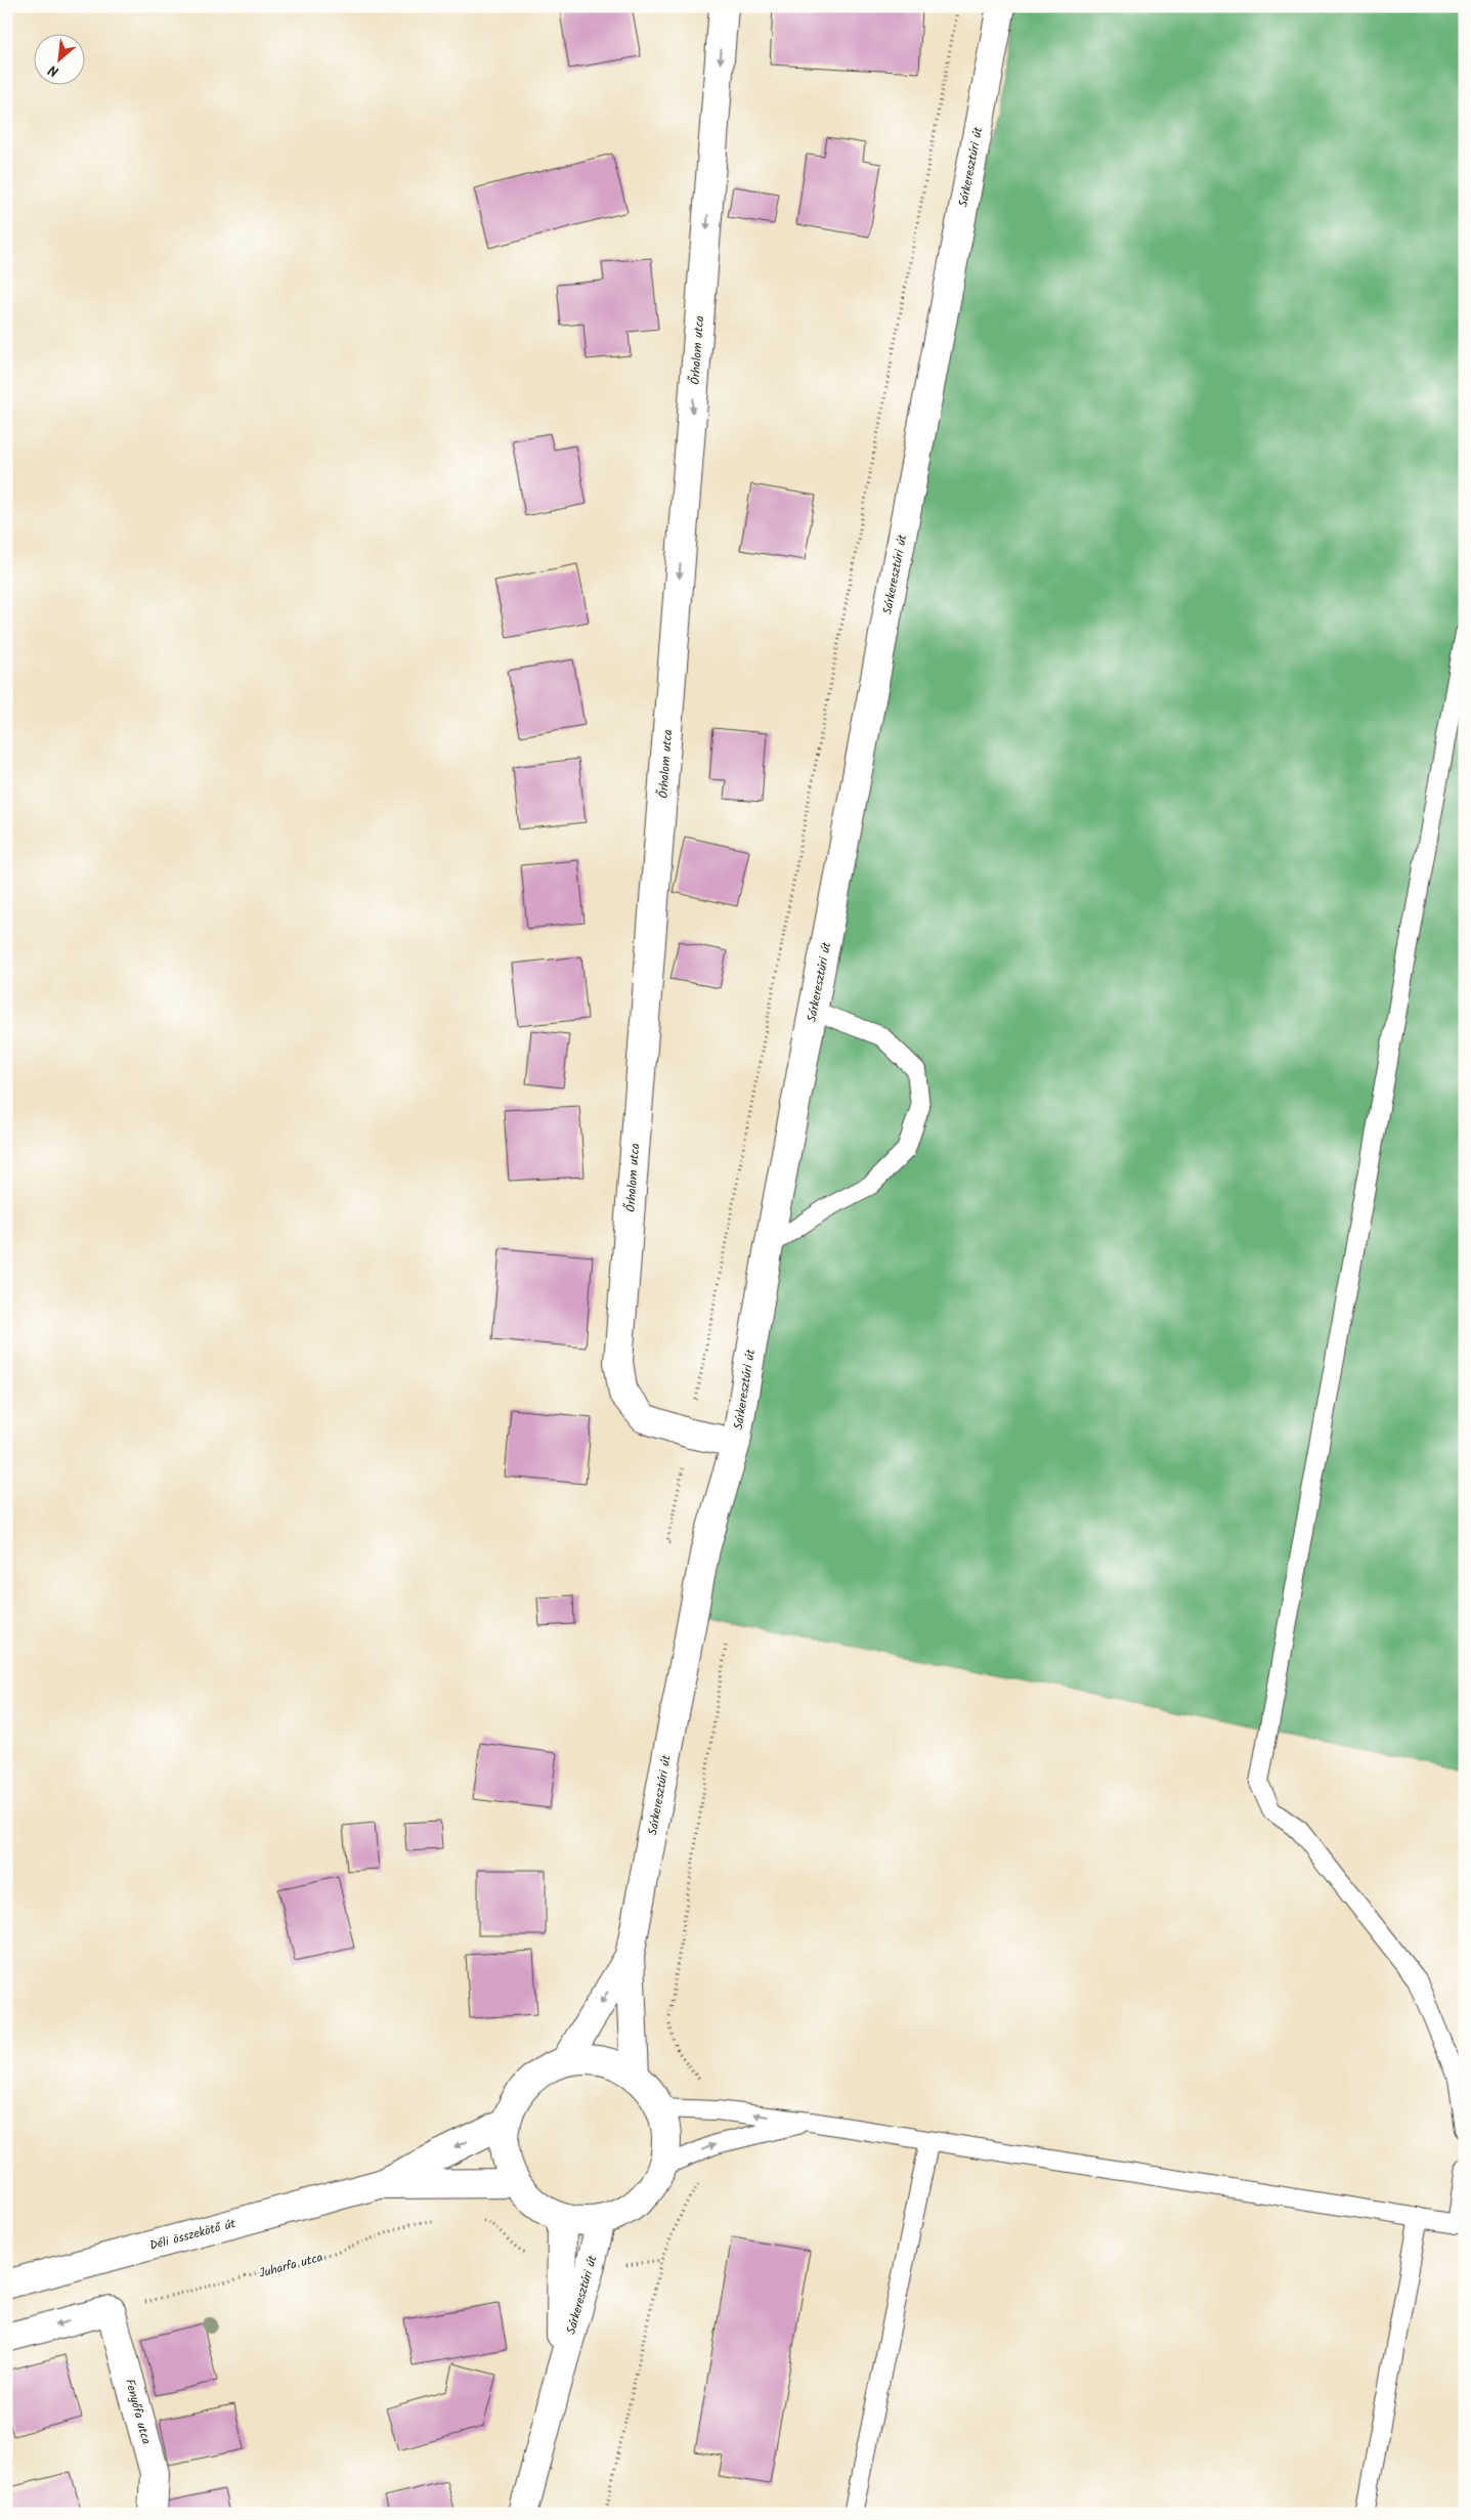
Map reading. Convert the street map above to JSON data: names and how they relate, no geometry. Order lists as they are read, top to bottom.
{
  "streets": {
    "main road": [
      "Sárkeresztúri út",
      "Őrhalom utca",
      "Déli összekötő út",
      "Fenyőfa utca"
    ],
    "path": ["Juharfa utca"]
  },
  "crossings": [
    ["Sárkeresztúri út", "Őrhalom utca"],
    ["Sárkeresztúri út", "Déli összekötő út"],
    ["Juharfa utca", "Fenyőfa utca"]
  ],
  "one_way": ["Őrhalom utca"],
  "north": "bottom left"
}
